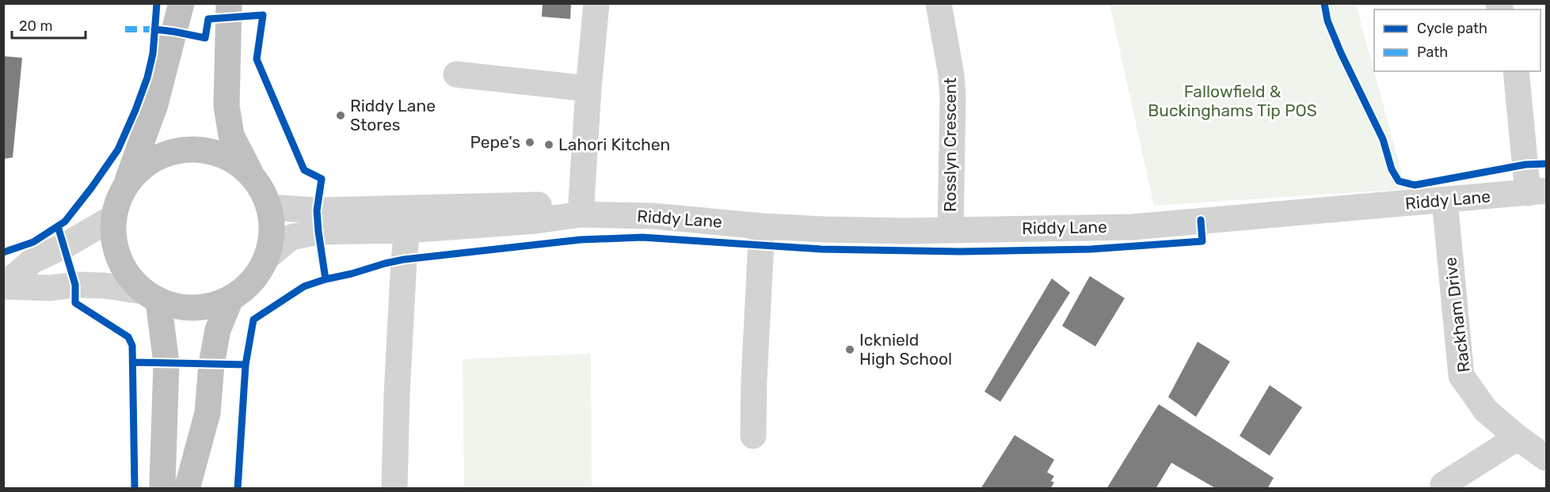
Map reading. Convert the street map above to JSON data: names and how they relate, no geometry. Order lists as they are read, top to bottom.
{
  "streets": {
    "street": ["Rosslyn Crescent", "Riddy Lane", "Rackham Drive"]
  },
  "crossings": [
    ["Rosslyn Crescent", "Riddy Lane"],
    ["Riddy Lane", "Rackham Drive"]
  ],
  "parks": ["Fallowfield & Buckinghams Tip POS"],
  "places": [
    "Riddy Lane Stores",
    "Pepe's",
    "Lahori Kitchen",
    "Icknield High School"
  ],
  "legend": ["Cycle path", "Path"],
  "scale_bar": "20 m"
}
